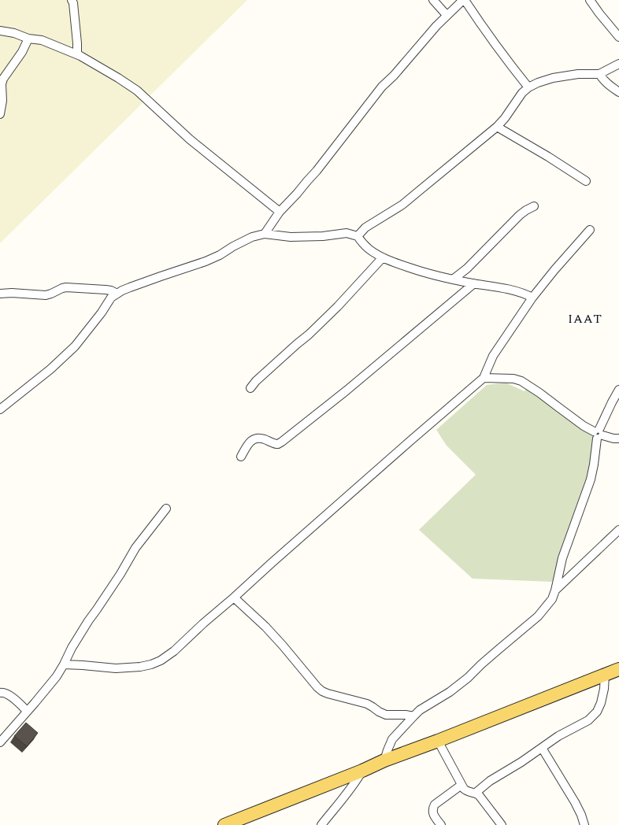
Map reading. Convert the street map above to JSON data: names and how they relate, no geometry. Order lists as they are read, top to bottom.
{
  "districts": ["IAAT"]
}
